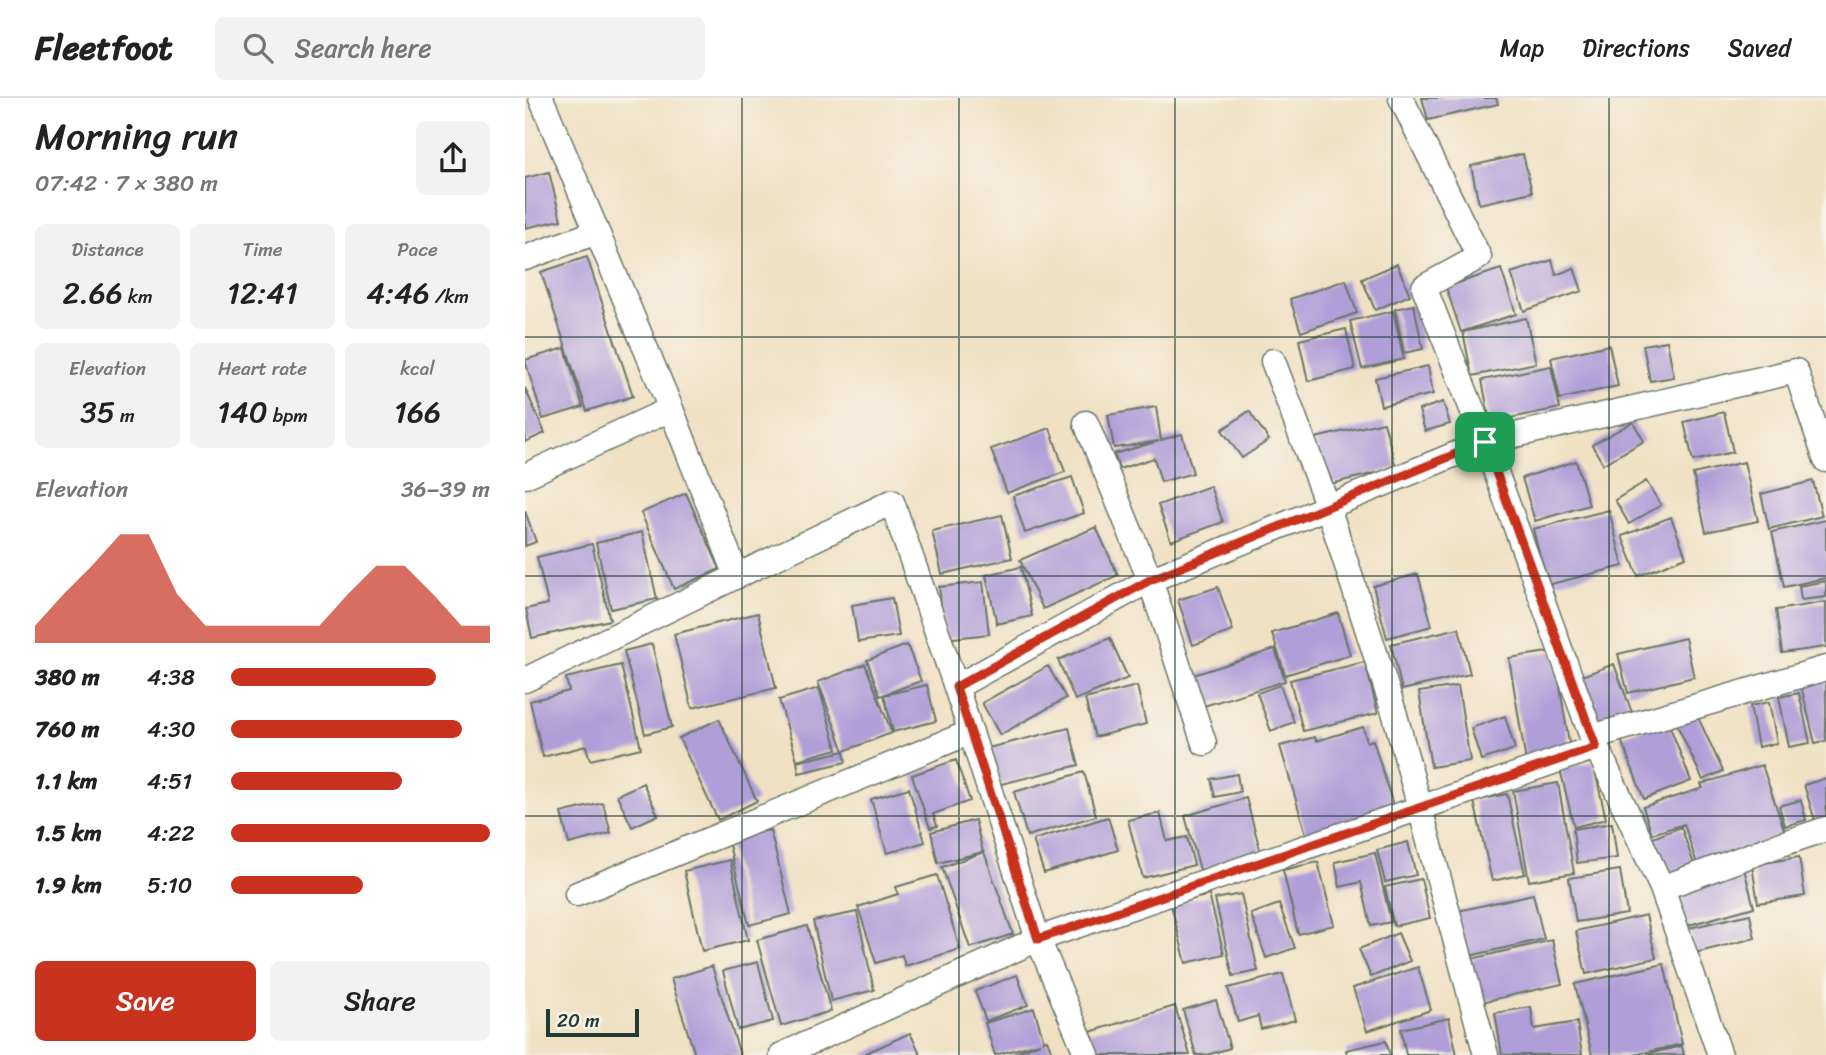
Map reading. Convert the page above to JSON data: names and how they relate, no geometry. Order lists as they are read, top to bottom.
{
  "scale_bar": "20 m",
  "page": {
    "header": "Fleetfoot",
    "search": "Search here",
    "nav": ["Map", "Directions", "Saved"],
    "heading": ["Morning run", "07:42 · 7 × 380 m"],
    "stats": [
      ["Distance", "2.66 km"],
      ["Time", "12:41"],
      ["Pace", "4:46 /km"],
      ["Elevation", "35 m"],
      ["Heart rate", "140 bpm"],
      ["kcal", "166"]
    ],
    "chart": ["Elevation", "36–39 m"],
    "list": [
      {
        "name": "380 m",
        "note": "4:38"
      },
      {
        "name": "760 m",
        "note": "4:30"
      },
      {
        "name": "1.1 km",
        "note": "4:51"
      },
      {
        "name": "1.5 km",
        "note": "4:22"
      },
      {
        "name": "1.9 km",
        "note": "5:10"
      }
    ],
    "buttons": ["Save", "Share"],
    "scale": "20 m"
  }
}
